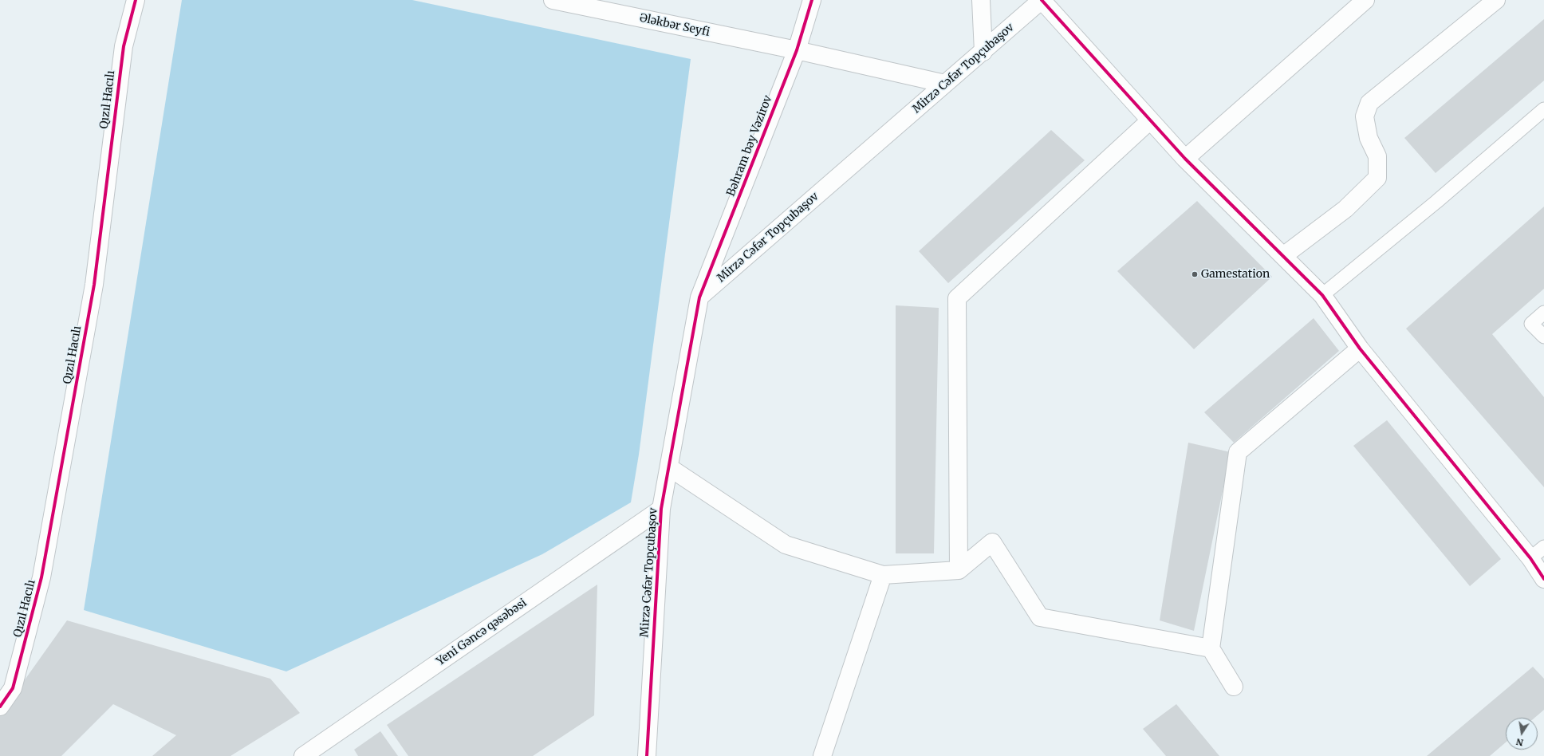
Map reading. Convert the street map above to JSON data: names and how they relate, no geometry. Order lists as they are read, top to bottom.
{
  "streets": {
    "street": [
      "Ələkbər Seyfi",
      "Mirzə Cəfər Topçubaşov",
      "Qızıl Hacılı",
      "Bəhram bəy Vəzirov",
      "Yeni Gəncə qəsəbəsi"
    ]
  },
  "crossings": [
    ["Ələkbər Seyfi", "Mirzə Cəfər Topçubaşov"],
    ["Ələkbər Seyfi", "Bəhram bəy Vəzirov"],
    ["Mirzə Cəfər Topçubaşov", "Bəhram bəy Vəzirov"],
    ["Mirzə Cəfər Topçubaşov", "Yeni Gəncə qəsəbəsi"]
  ],
  "places": ["Gamestation"],
  "north": "bottom"
}
